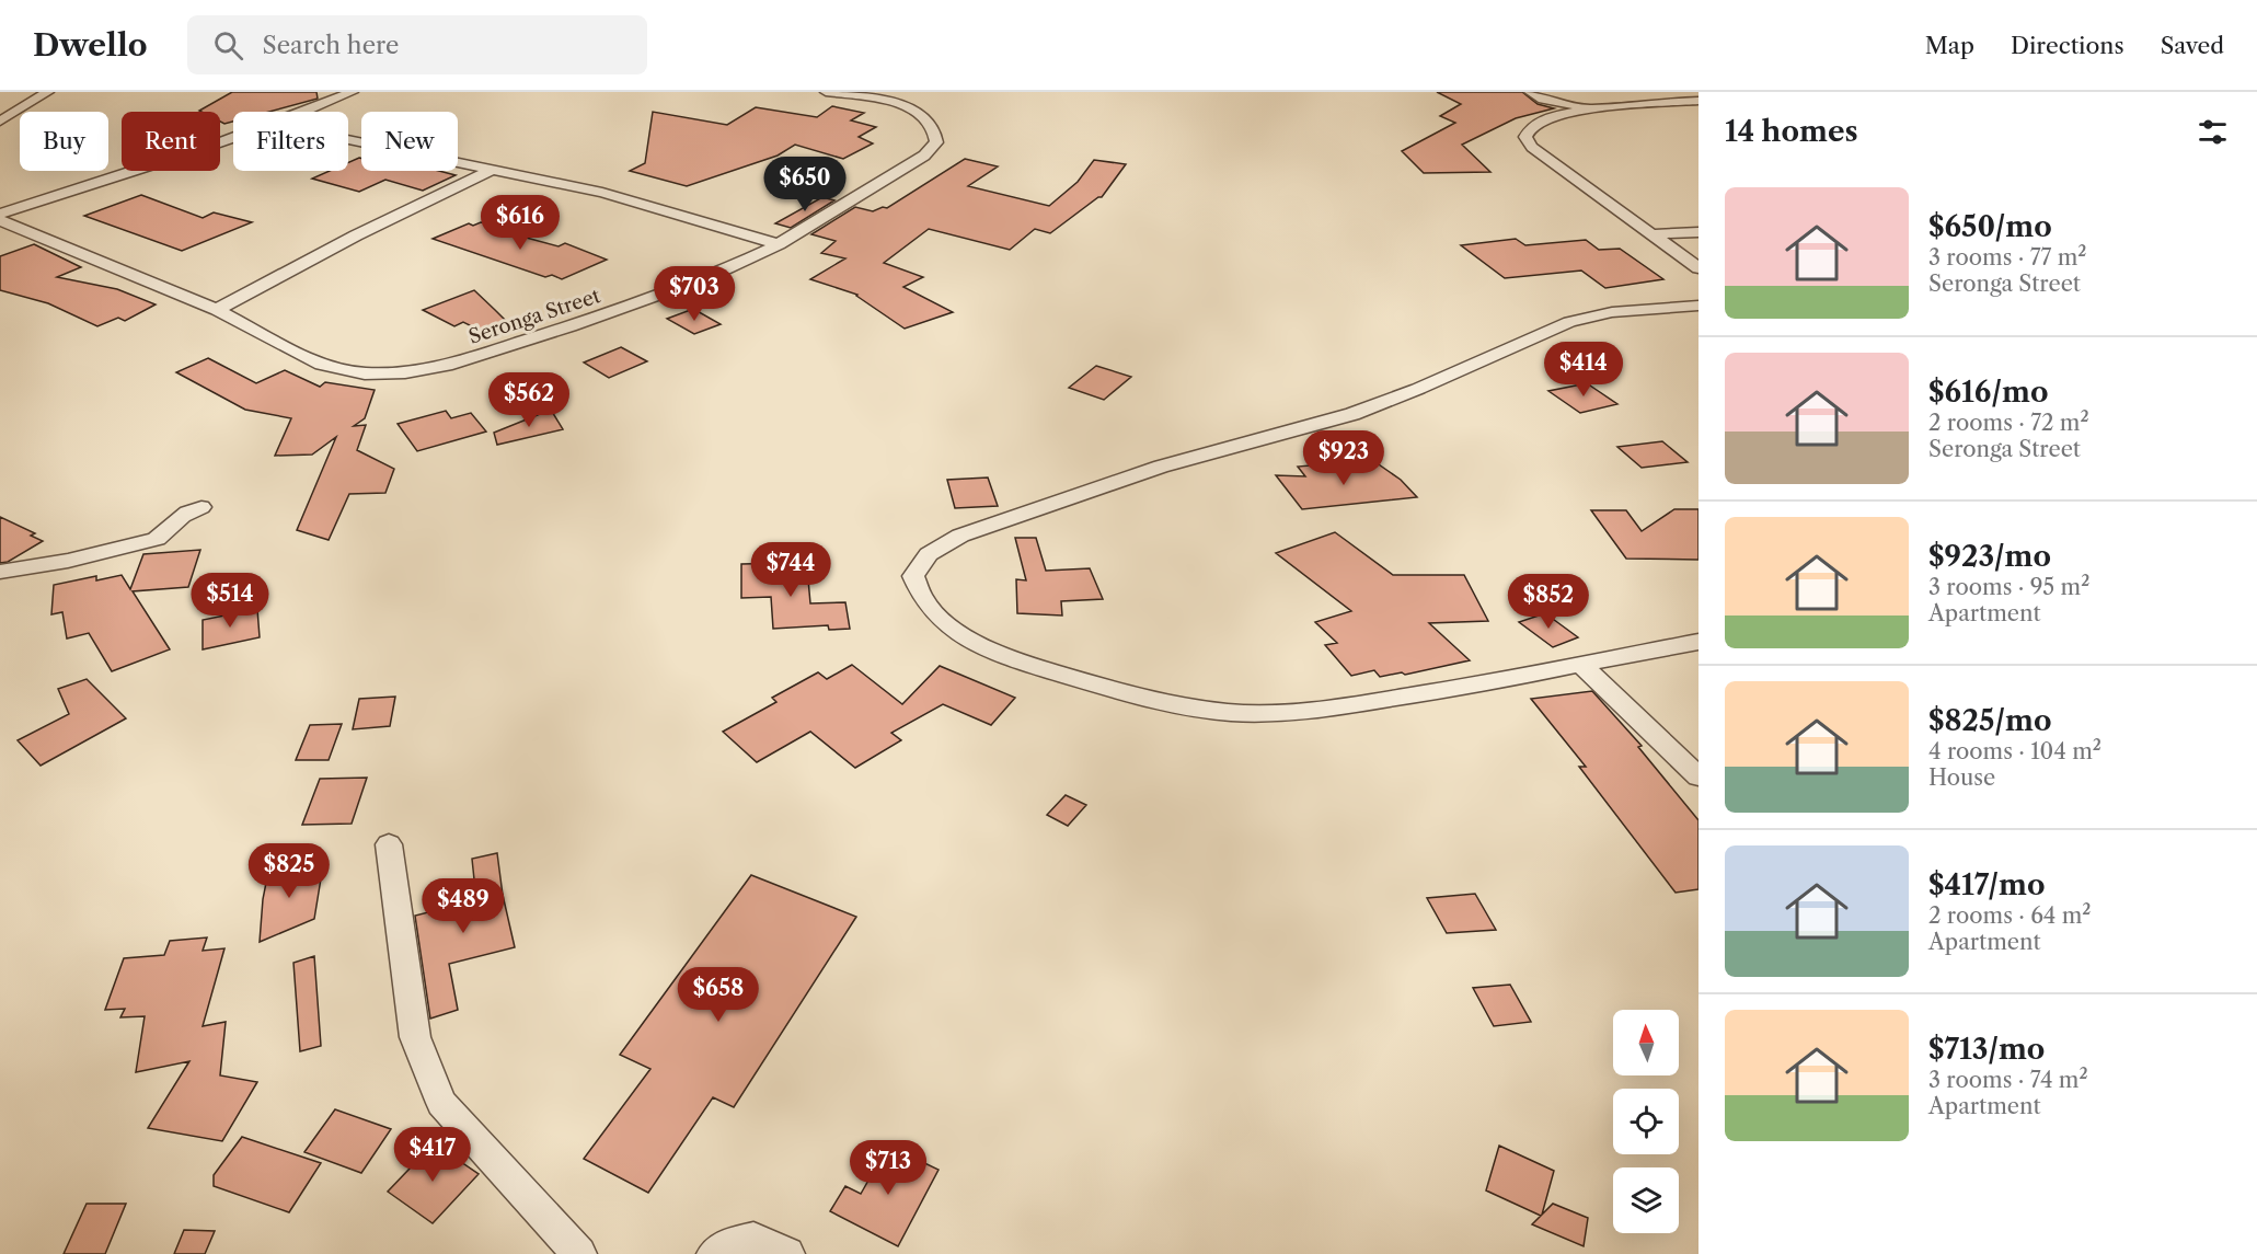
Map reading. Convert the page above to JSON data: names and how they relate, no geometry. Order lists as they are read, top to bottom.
{
  "streets": {
    "street": ["Seronga Street"]
  },
  "north": "top",
  "page": {
    "header": "Dwello",
    "search": "Search here",
    "nav": ["Map", "Directions", "Saved"],
    "heading": "14 homes",
    "chip": [
      "Buy",
      "Rent",
      "Filters",
      "New"
    ],
    "price": [
      "$650",
      "$616",
      "$703",
      "$414",
      "$562",
      "$923",
      "$744",
      "$514",
      "$852",
      "$825",
      "$489",
      "$658",
      "$417",
      "$713"
    ],
    "list": [
      {
        "name": "$650/mo",
        "note": "3 rooms · 77 m² · Seronga Street"
      },
      {
        "name": "$616/mo",
        "note": "2 rooms · 72 m² · Seronga Street"
      },
      {
        "name": "$923/mo",
        "note": "3 rooms · 95 m² · Apartment"
      },
      {
        "name": "$825/mo",
        "note": "4 rooms · 104 m² · House"
      },
      {
        "name": "$417/mo",
        "note": "2 rooms · 64 m² · Apartment"
      },
      {
        "name": "$713/mo",
        "note": "3 rooms · 74 m² · Apartment"
      }
    ]
  }
}
